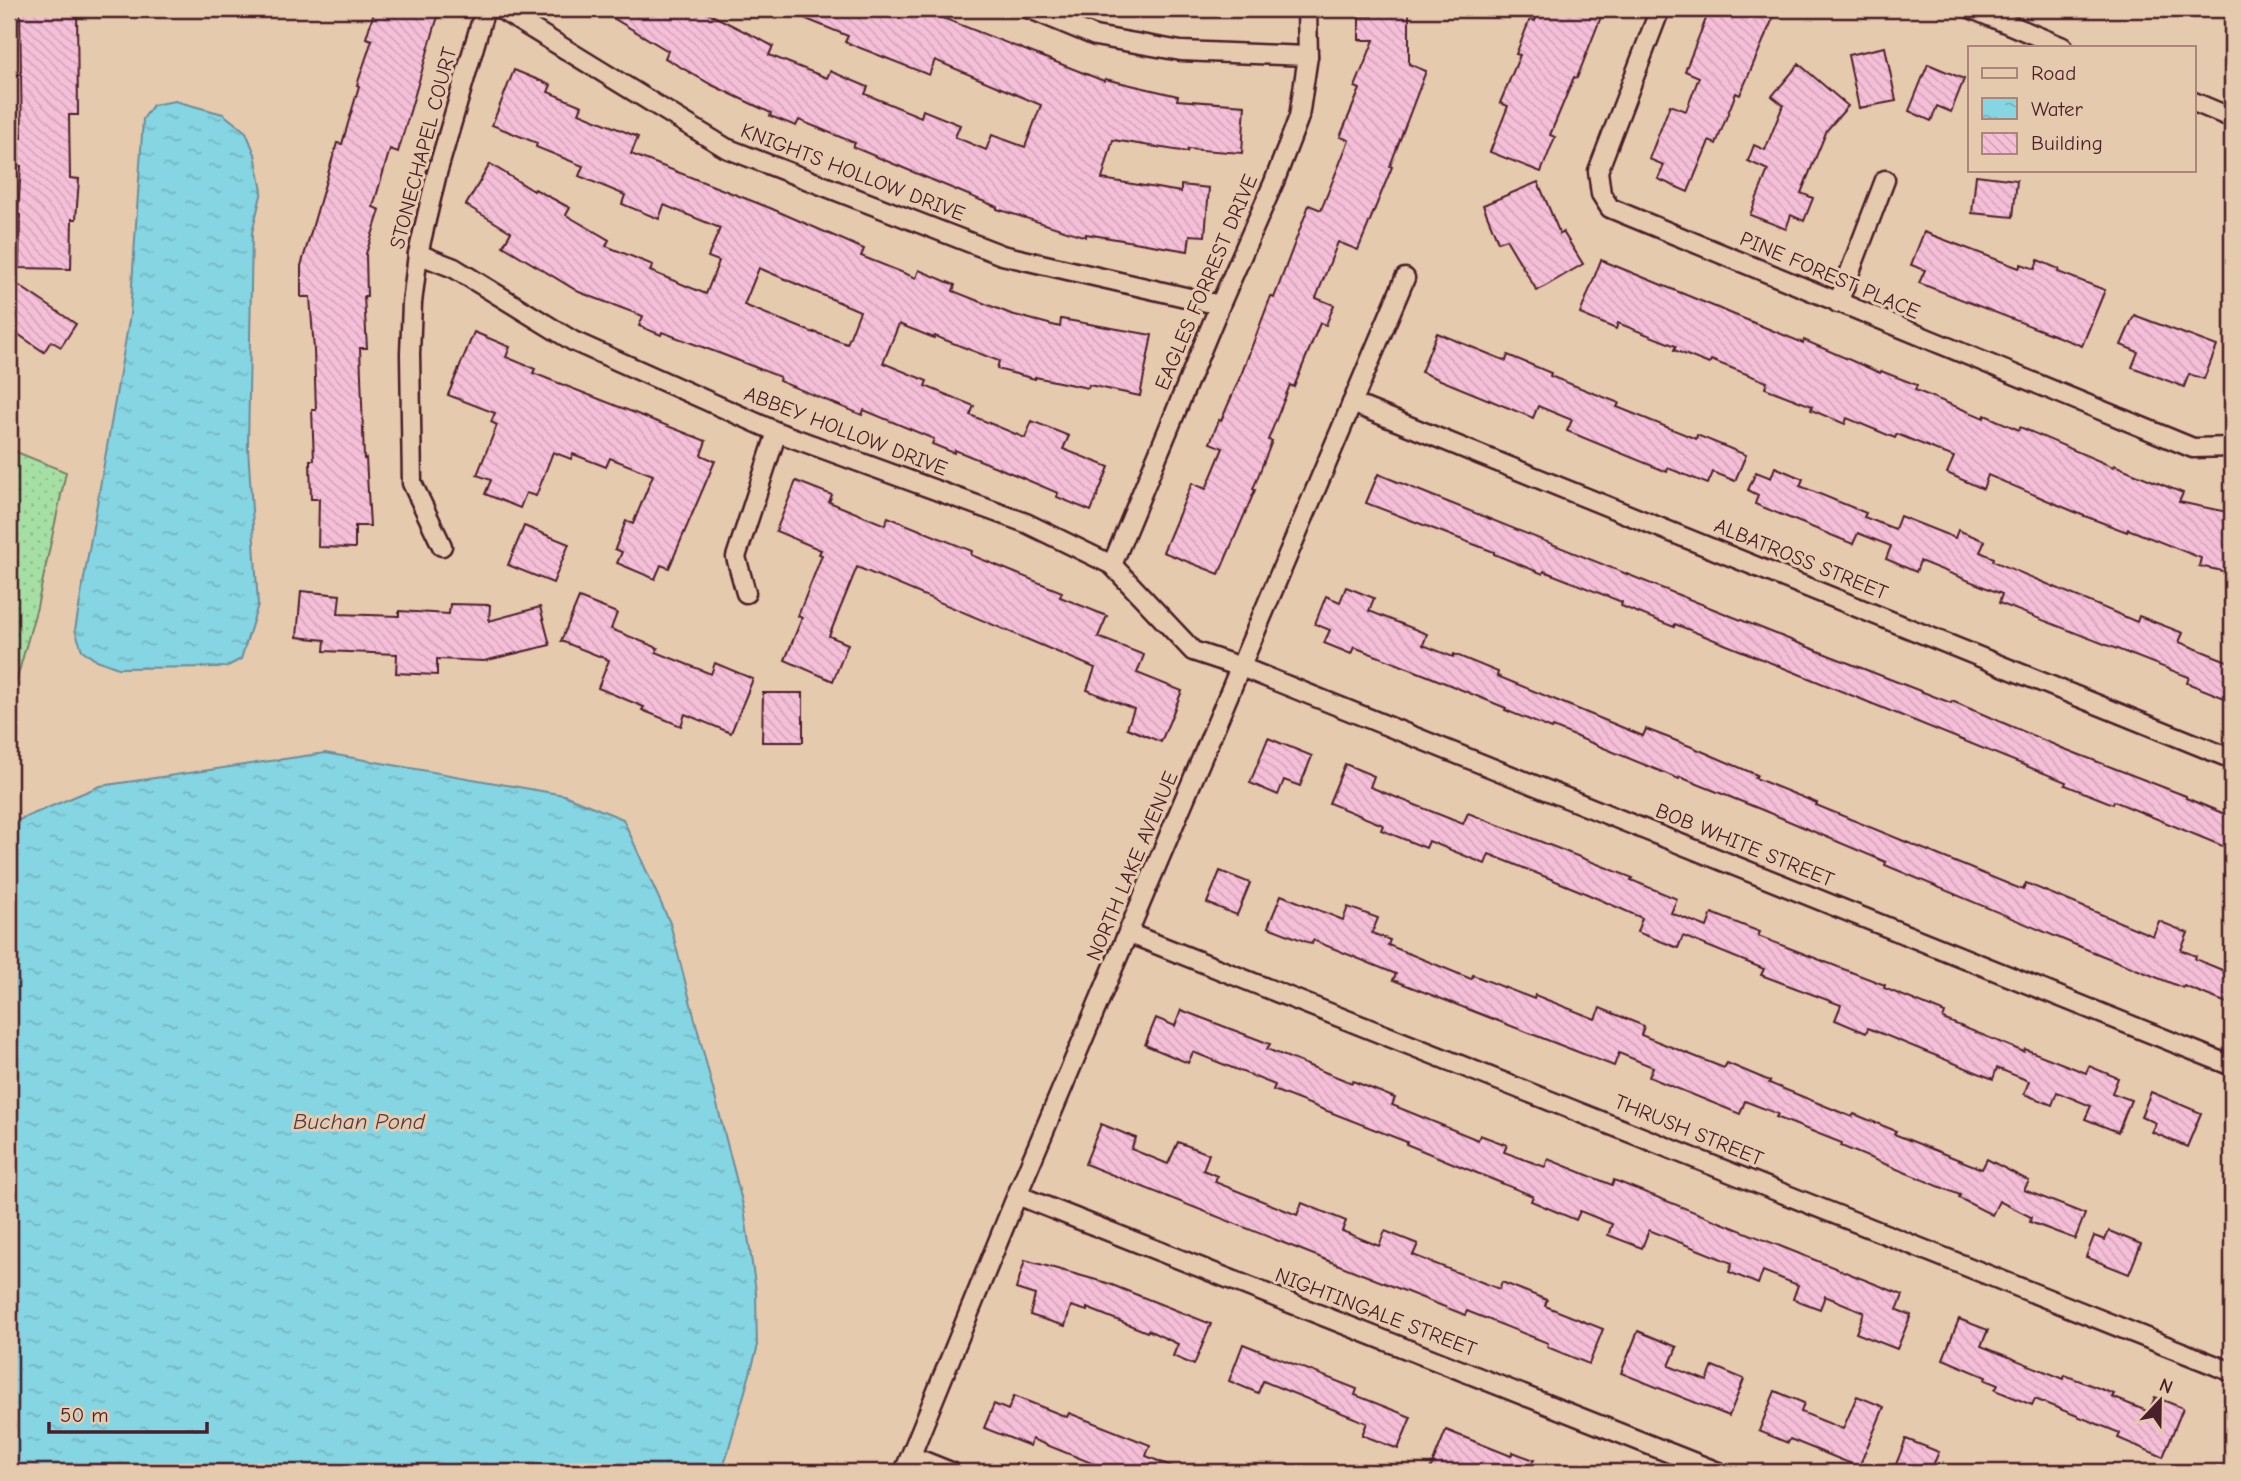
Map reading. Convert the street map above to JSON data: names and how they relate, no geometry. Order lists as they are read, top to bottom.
{
  "streets": {
    "street": [
      "STONECHAPEL COURT",
      "KNIGHTS HOLLOW DRIVE",
      "PINE FOREST PLACE",
      "EAGLES FORREST DRIVE",
      "ABBEY HOLLOW DRIVE",
      "ALBATROSS STREET",
      "BOB WHITE STREET",
      "NORTH LAKE AVENUE",
      "THRUSH STREET",
      "NIGHTINGALE STREET"
    ]
  },
  "crossings": [
    ["STONECHAPEL COURT", "ABBEY HOLLOW DRIVE"],
    ["KNIGHTS HOLLOW DRIVE", "EAGLES FORREST DRIVE"],
    ["EAGLES FORREST DRIVE", "ABBEY HOLLOW DRIVE"],
    ["ABBEY HOLLOW DRIVE", "BOB WHITE STREET"],
    ["ABBEY HOLLOW DRIVE", "NORTH LAKE AVENUE"],
    ["ALBATROSS STREET", "NORTH LAKE AVENUE"],
    ["BOB WHITE STREET", "NORTH LAKE AVENUE"],
    ["NORTH LAKE AVENUE", "THRUSH STREET"],
    ["NORTH LAKE AVENUE", "NIGHTINGALE STREET"]
  ],
  "water": ["Buchan Pond"],
  "legend": ["Road", "Water", "Building"],
  "scale_bar": "50 m",
  "north": "top"
}
